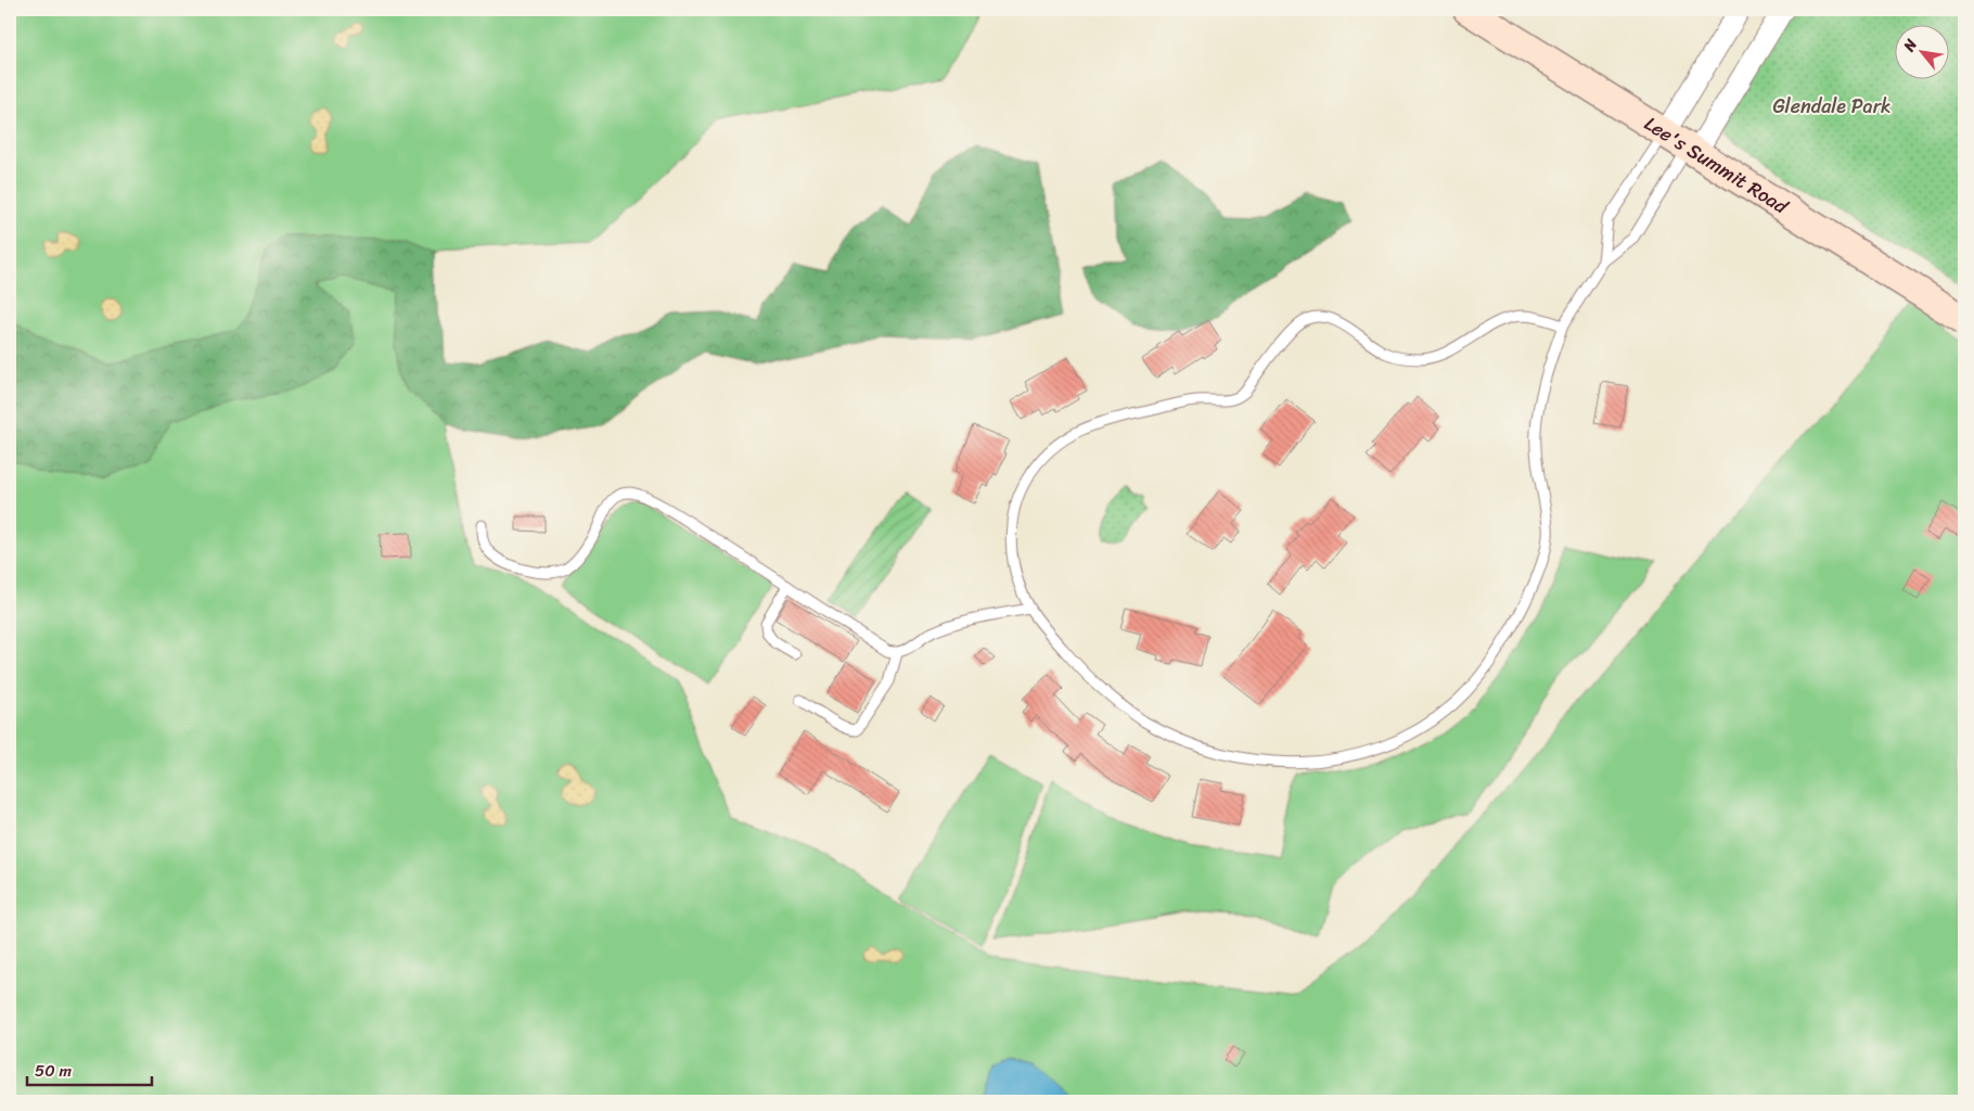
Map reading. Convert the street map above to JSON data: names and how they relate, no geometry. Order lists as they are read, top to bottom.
{
  "streets": {
    "main road": ["Lee's Summit Road"]
  },
  "parks": ["Glendale Park"],
  "scale_bar": "50 m",
  "north": "top left"
}
